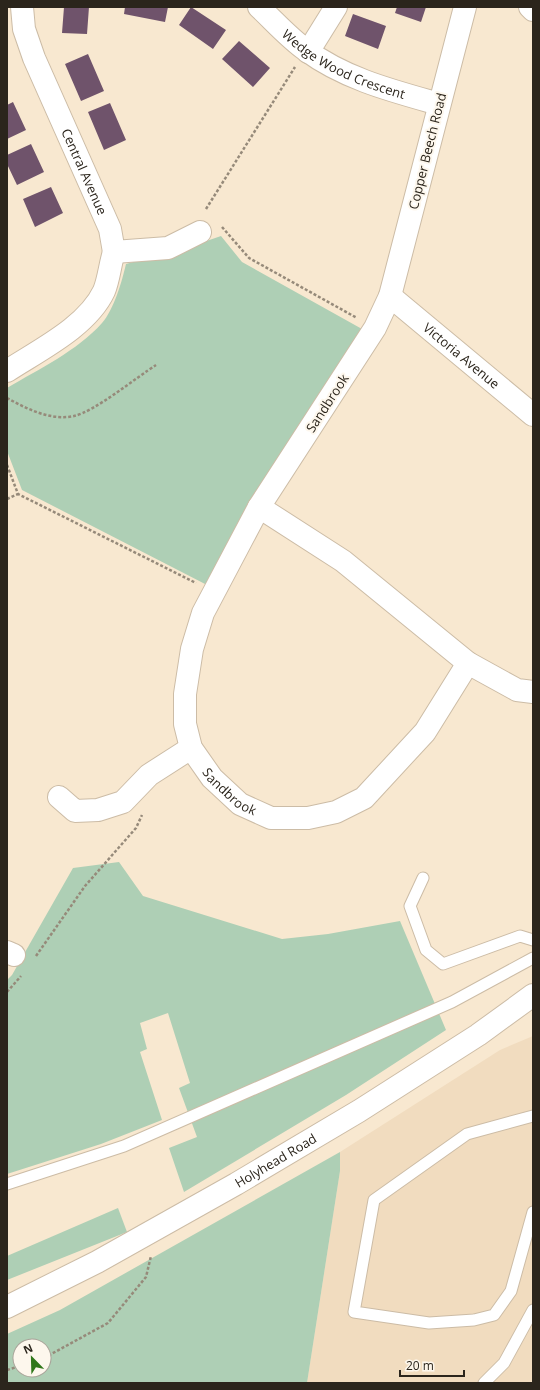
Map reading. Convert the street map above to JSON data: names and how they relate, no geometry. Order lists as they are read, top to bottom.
{
  "streets": {
    "street": [
      "Wedge Wood Crescent",
      "Copper Beech Road",
      "Central Avenue",
      "Victoria Avenue",
      "Sandbrook",
      "Holyhead Road"
    ]
  },
  "crossings": [
    ["Wedge Wood Crescent", "Copper Beech Road"],
    ["Copper Beech Road", "Victoria Avenue"],
    ["Copper Beech Road", "Sandbrook"],
    ["Victoria Avenue", "Sandbrook"]
  ],
  "scale_bar": "20 m",
  "north": "top left"
}
